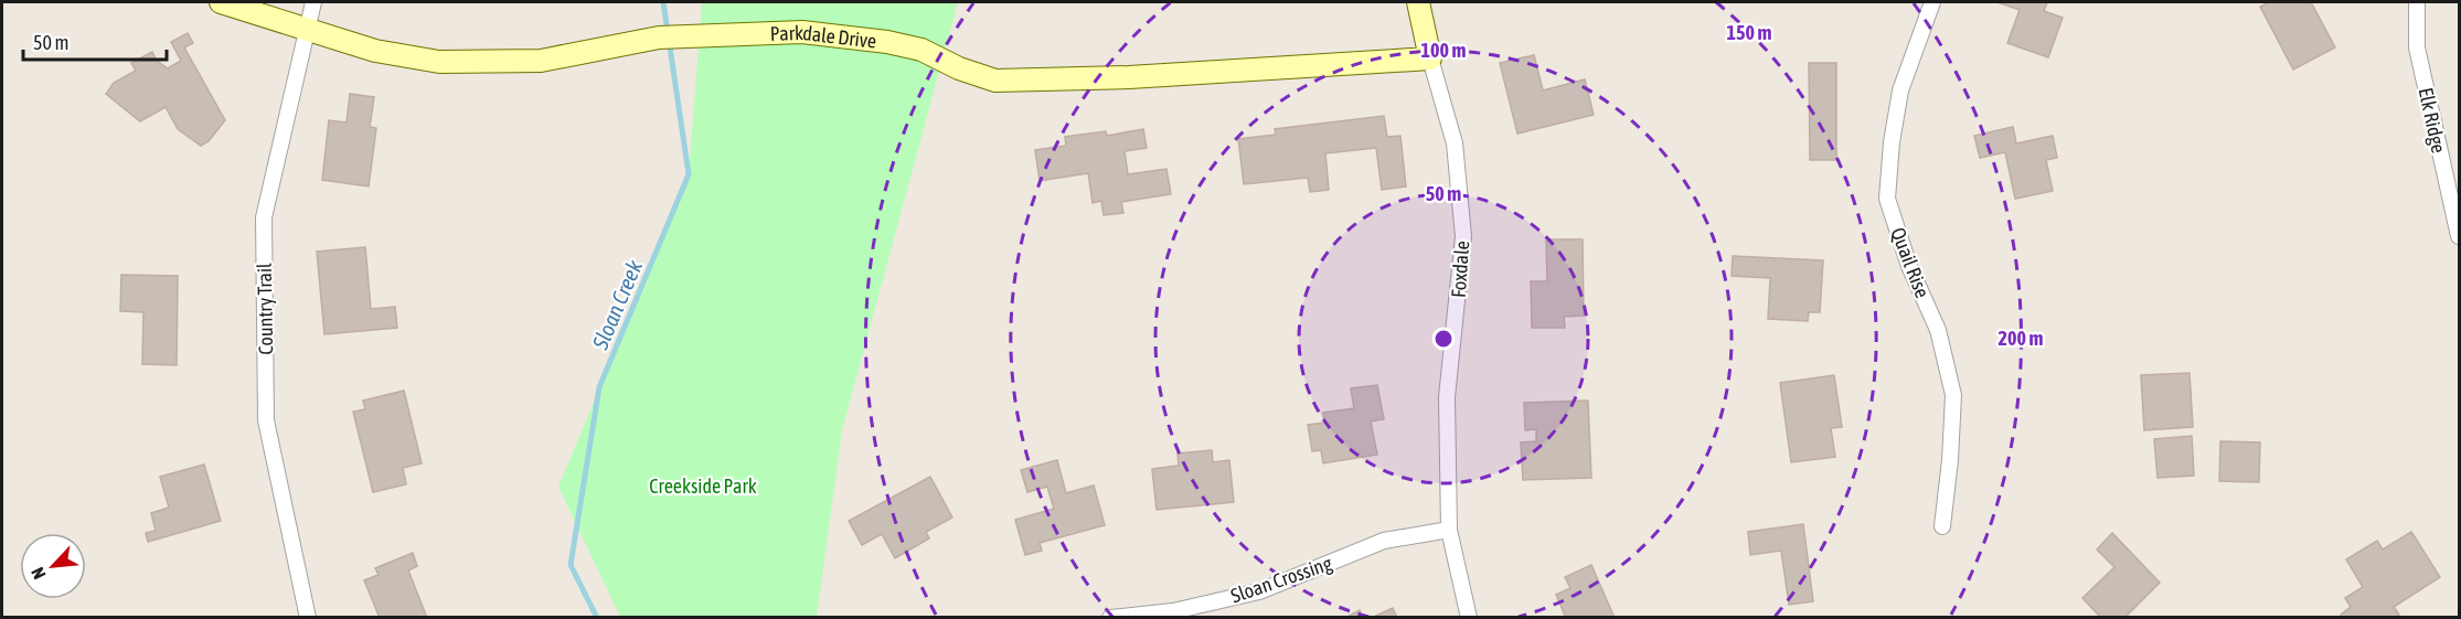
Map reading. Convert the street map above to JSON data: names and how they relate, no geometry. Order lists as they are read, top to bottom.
{
  "streets": {
    "street": [
      "Parkdale Drive",
      "Elk Ridge",
      "Quail Rise",
      "Foxdale",
      "Country Trail",
      "Sloan Crossing"
    ]
  },
  "crossings": [
    ["Parkdale Drive", "Foxdale"],
    ["Parkdale Drive", "Country Trail"],
    ["Foxdale", "Sloan Crossing"]
  ],
  "water": ["Sloan Creek"],
  "parks": ["Creekside Park"],
  "scale_bar": "50 m",
  "north": "bottom left",
  "rings": [
    "150 m",
    "100 m",
    "50 m",
    "200 m"
  ]
}
